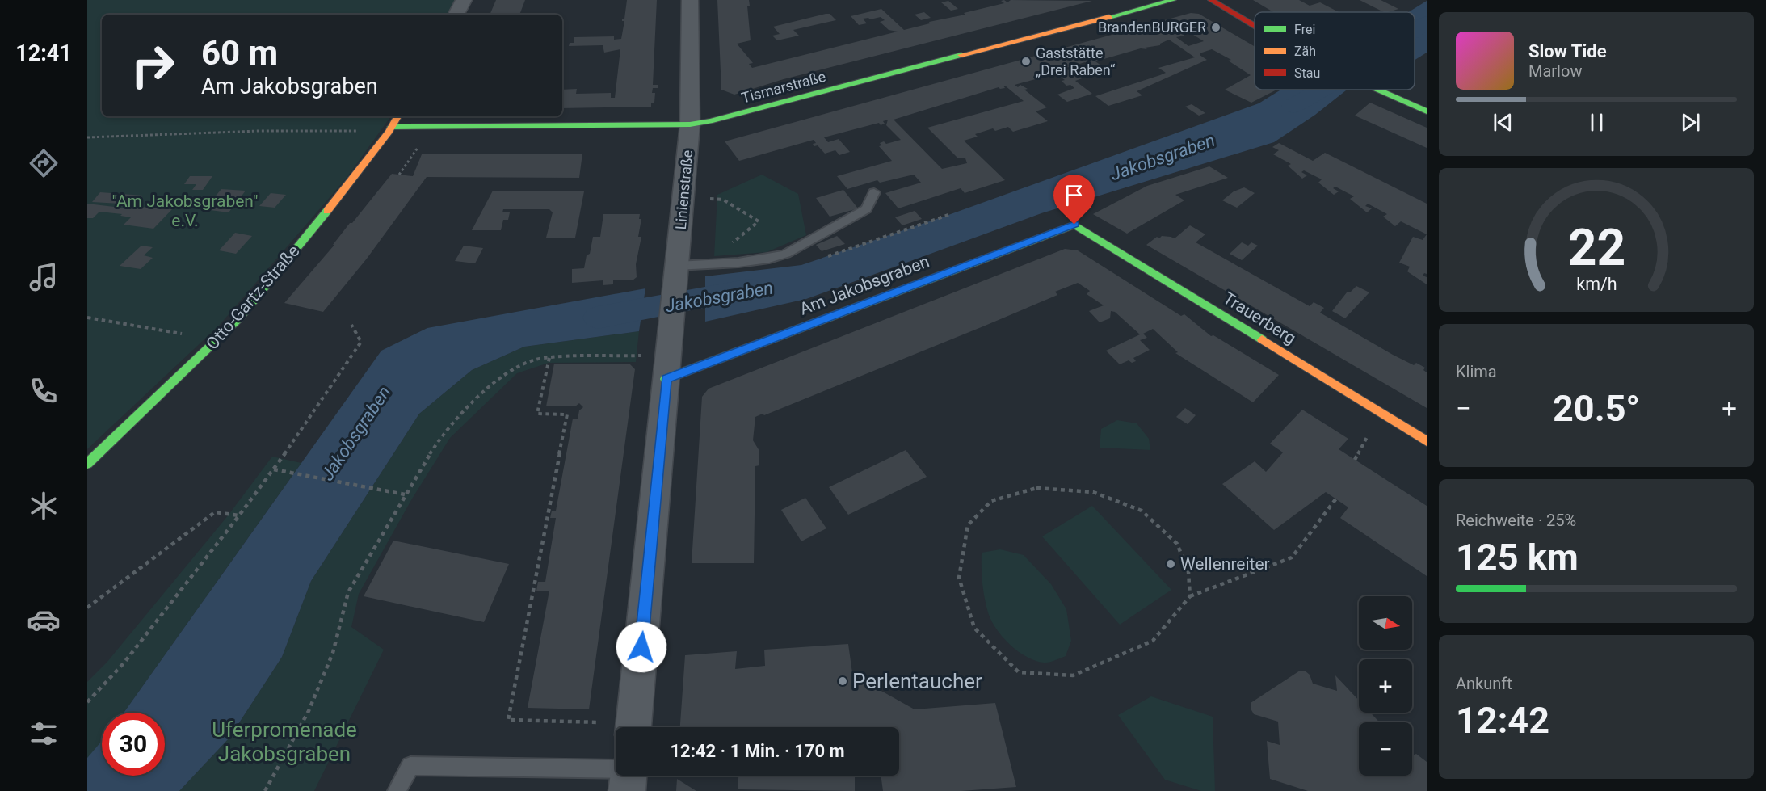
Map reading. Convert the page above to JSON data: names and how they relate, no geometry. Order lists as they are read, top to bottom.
{
  "streets": {
    "street": [
      "Tismarstraße",
      "Linienstraße",
      "Am Jakobsgraben",
      "Otto-Gartz-Straße",
      "Trauerberg"
    ]
  },
  "crossings": [
    ["Tismarstraße", "Linienstraße"],
    ["Tismarstraße", "Otto-Gartz-Straße"],
    ["Linienstraße", "Am Jakobsgraben"],
    ["Am Jakobsgraben", "Trauerberg"]
  ],
  "water": ["Jakobsgraben"],
  "parks": ["\"Am Jakobsgraben\" e.V.", "Uferpromenade Jakobsgraben"],
  "places": [
    "BrandenBURGER",
    "Gaststätte „Drei Raben“",
    "Wellenreiter",
    "Perlentaucher"
  ],
  "legend": ["Frei", "Zäh", "Stau"],
  "north": "right",
  "page": {
    "tabs": "12:41",
    "turn": ["60 m", "Am Jakobsgraben"],
    "song": ["Slow Tide", "Marlow"],
    "tile": [
      "Klima",
      ["Reichweite · 25%", "125 km"],
      ["Ankunft", "12:42"]
    ],
    "heat": ["−", "20.5°", "+"],
    "map_buttons": ["+", "−"],
    "limit": "30",
    "trip": "12:42 · 1 Min. · 170 m",
    "gauge": ["22", "km/h"]
  }
}
